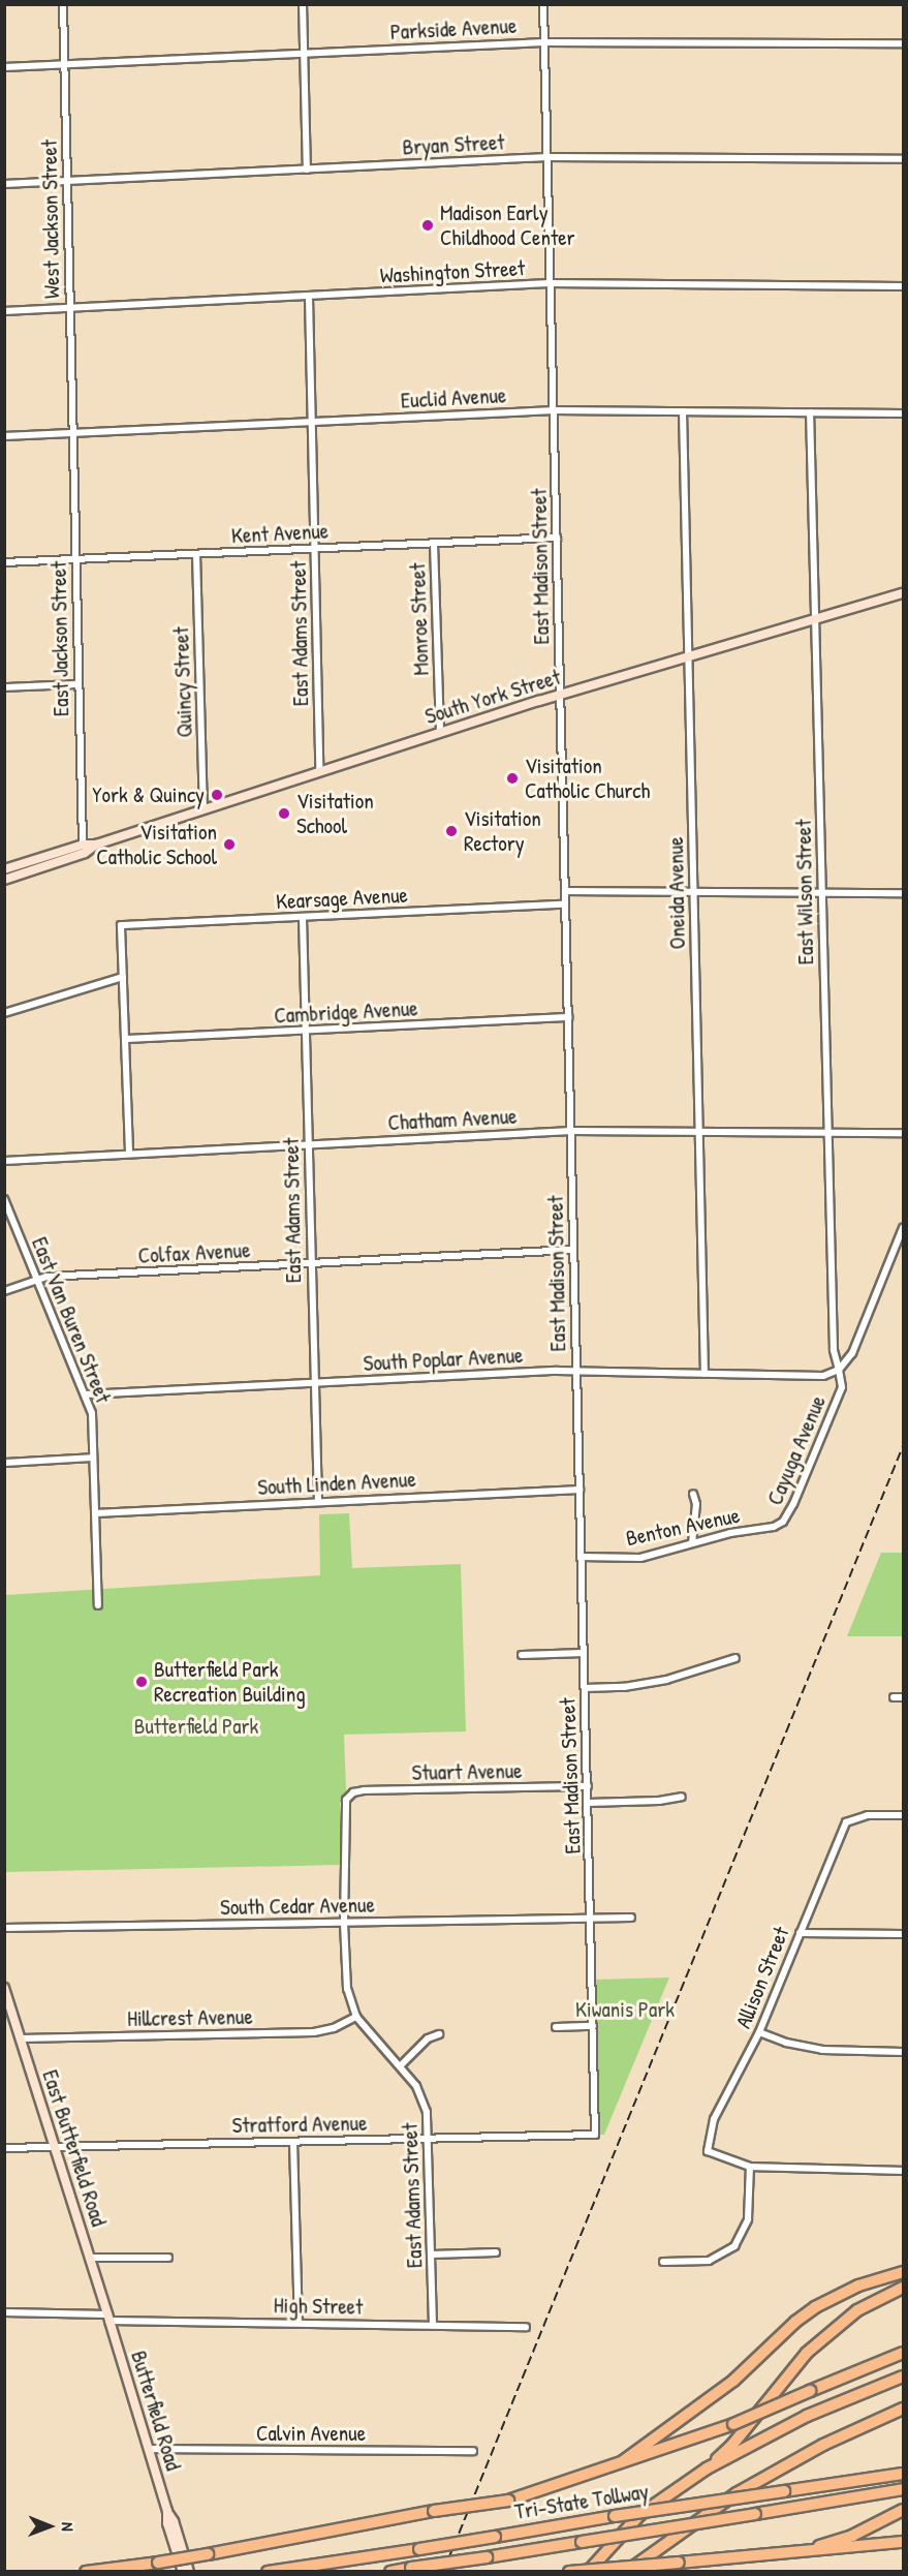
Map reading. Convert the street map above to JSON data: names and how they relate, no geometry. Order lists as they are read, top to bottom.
{
  "streets": {
    "highway": ["Tri-State Tollway"],
    "main road": ["South York Street", "East Butterfield Road", "Butterfield Road"],
    "street": [
      "Parkside Avenue",
      "Bryan Street",
      "West Jackson Street",
      "Washington Street",
      "Euclid Avenue",
      "Kent Avenue",
      "East Madison Street",
      "Monroe Street",
      "East Adams Street",
      "East Jackson Street",
      "Quincy Street",
      "East Wilson Street",
      "Oneida Avenue",
      "Kearsage Avenue",
      "Cambridge Avenue",
      "Chatham Avenue",
      "Colfax Avenue",
      "East Van Buren Street",
      "South Poplar Avenue",
      "Cayuga Avenue",
      "South Linden Avenue",
      "Benton Avenue",
      "Stuart Avenue",
      "South Cedar Avenue",
      "Allison Street",
      "Hillcrest Avenue",
      "Stratford Avenue",
      "High Street",
      "Calvin Avenue"
    ]
  },
  "crossings": [
    ["Parkside Avenue", "West Jackson Street"],
    ["Parkside Avenue", "East Madison Street"],
    ["Bryan Street", "West Jackson Street"],
    ["Bryan Street", "East Madison Street"],
    ["West Jackson Street", "Washington Street"],
    ["West Jackson Street", "Euclid Avenue"],
    ["West Jackson Street", "East Jackson Street"],
    ["Washington Street", "East Madison Street"],
    ["Washington Street", "East Adams Street"],
    ["Euclid Avenue", "East Madison Street"],
    ["Euclid Avenue", "East Adams Street"],
    ["Euclid Avenue", "East Jackson Street"],
    ["Euclid Avenue", "East Wilson Street"],
    ["Euclid Avenue", "Oneida Avenue"],
    ["Kent Avenue", "East Madison Street"],
    ["Kent Avenue", "Monroe Street"],
    ["Kent Avenue", "East Adams Street"],
    ["Kent Avenue", "East Jackson Street"],
    ["Kent Avenue", "Quincy Street"],
    ["East Madison Street", "South York Street"],
    ["East Madison Street", "Kearsage Avenue"],
    ["East Madison Street", "Cambridge Avenue"],
    ["East Madison Street", "Chatham Avenue"],
    ["East Madison Street", "Colfax Avenue"],
    ["East Madison Street", "South Poplar Avenue"],
    ["East Madison Street", "South Linden Avenue"],
    ["East Madison Street", "Benton Avenue"],
    ["East Madison Street", "Stuart Avenue"],
    ["East Madison Street", "South Cedar Avenue"],
    ["East Madison Street", "Stratford Avenue"],
    ["Monroe Street", "South York Street"],
    ["East Adams Street", "South York Street"],
    ["East Adams Street", "Kearsage Avenue"],
    ["East Adams Street", "Cambridge Avenue"],
    ["East Adams Street", "Chatham Avenue"],
    ["East Adams Street", "Colfax Avenue"],
    ["East Adams Street", "South Poplar Avenue"],
    ["East Adams Street", "South Linden Avenue"],
    ["East Adams Street", "Stuart Avenue"],
    ["East Adams Street", "South Cedar Avenue"],
    ["East Adams Street", "Hillcrest Avenue"],
    ["East Adams Street", "Stratford Avenue"],
    ["East Adams Street", "High Street"],
    ["East Jackson Street", "South York Street"],
    ["Quincy Street", "South York Street"],
    ["South York Street", "East Wilson Street"],
    ["South York Street", "Oneida Avenue"],
    ["East Wilson Street", "Chatham Avenue"],
    ["East Wilson Street", "South Poplar Avenue"],
    ["East Wilson Street", "Cayuga Avenue"],
    ["Oneida Avenue", "Chatham Avenue"],
    ["Oneida Avenue", "South Poplar Avenue"],
    ["Colfax Avenue", "East Van Buren Street"],
    ["East Van Buren Street", "South Poplar Avenue"],
    ["East Van Buren Street", "South Linden Avenue"],
    ["South Poplar Avenue", "Cayuga Avenue"],
    ["Cayuga Avenue", "Benton Avenue"],
    ["Hillcrest Avenue", "East Butterfield Road"],
    ["Stratford Avenue", "East Butterfield Road"],
    ["East Butterfield Road", "High Street"],
    ["East Butterfield Road", "Butterfield Road"],
    ["High Street", "Butterfield Road"],
    ["Butterfield Road", "Calvin Avenue"]
  ],
  "parks": ["Butterfield Park", "Kiwanis Park"],
  "places": [
    "Madison Early Childhood Center",
    "Visitation Catholic Church",
    "York & Quincy",
    "Visitation School",
    "Visitation Rectory",
    "Visitation Catholic School",
    "Butterfield Park Recreation Building"
  ],
  "north": "right"
}
